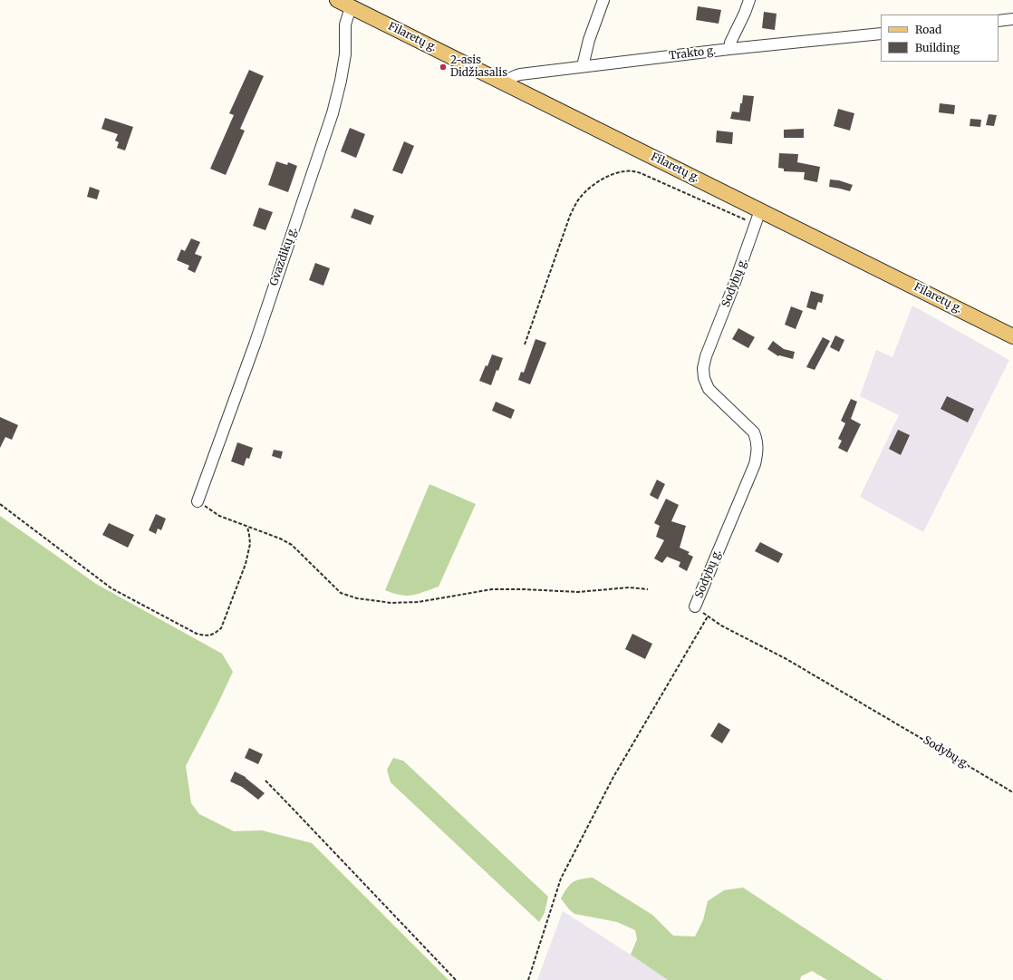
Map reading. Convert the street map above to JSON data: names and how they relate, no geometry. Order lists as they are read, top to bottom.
{
  "streets": {
    "main road": ["Filaretų g."],
    "street": ["Trakto g.", "Gvazdikų g.", "Sodybų g."]
  },
  "crossings": [
    ["Filaretų g.", "Trakto g."],
    ["Filaretų g.", "Gvazdikų g."],
    ["Filaretų g.", "Sodybų g."]
  ],
  "places": ["2-asis Didžiasalis"],
  "legend": ["Road", "Building"]
}
